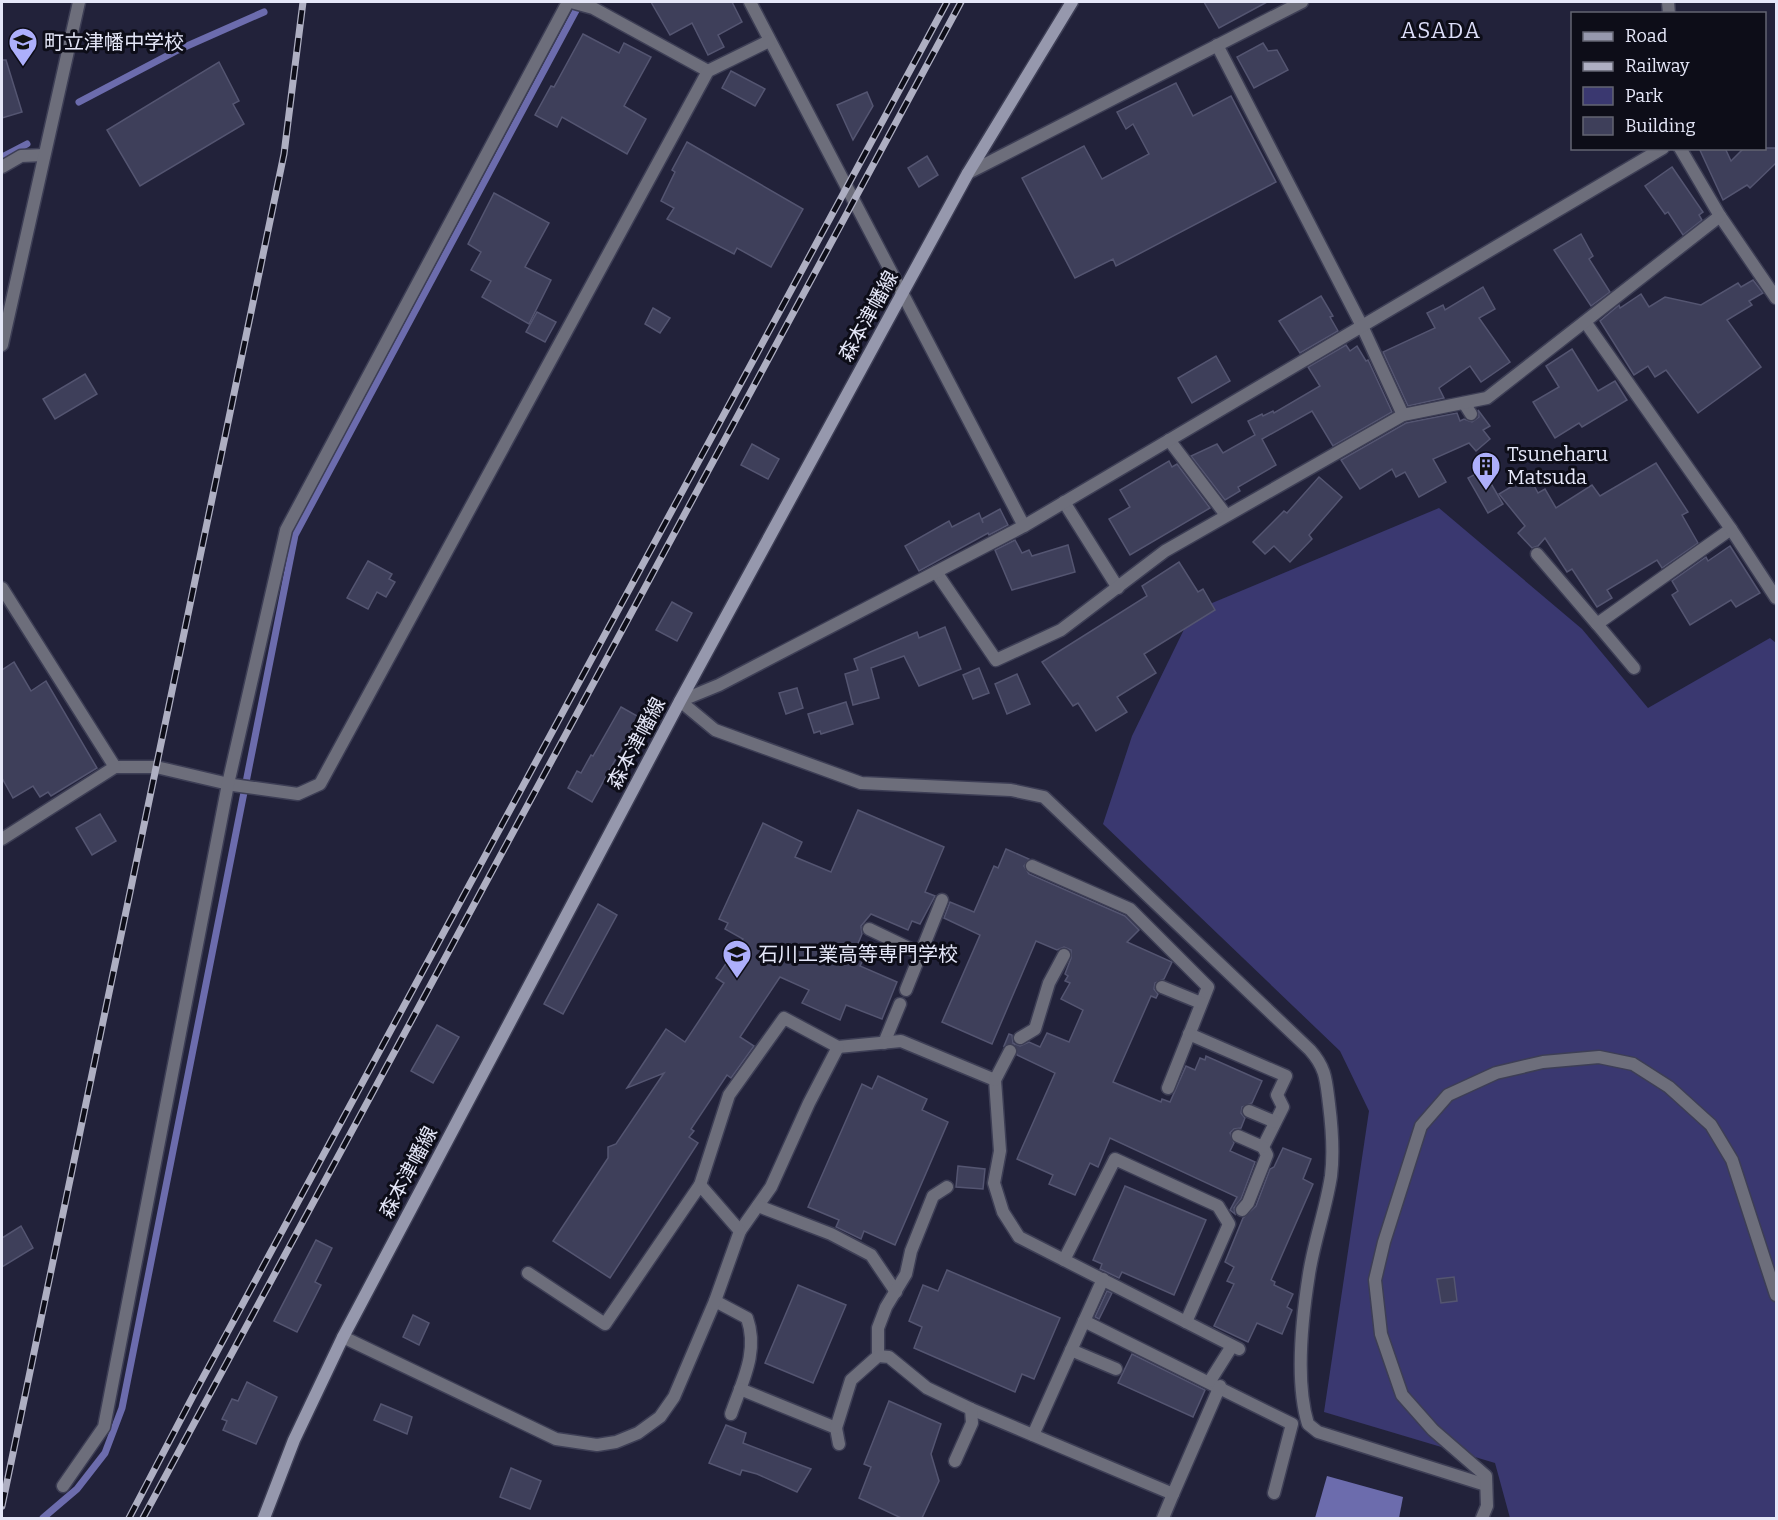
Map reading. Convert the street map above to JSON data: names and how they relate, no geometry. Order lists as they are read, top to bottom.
{
  "streets": {
    "main road": ["森本津幡線"]
  },
  "districts": ["ASADA"],
  "places": {
    "school or university": ["町立津幡中学校", "石川工業高等専門学校"],
    "building": ["Tsuneharu Matsuda"]
  },
  "legend": [
    "Road",
    "Railway",
    "Park",
    "Building"
  ]
}
